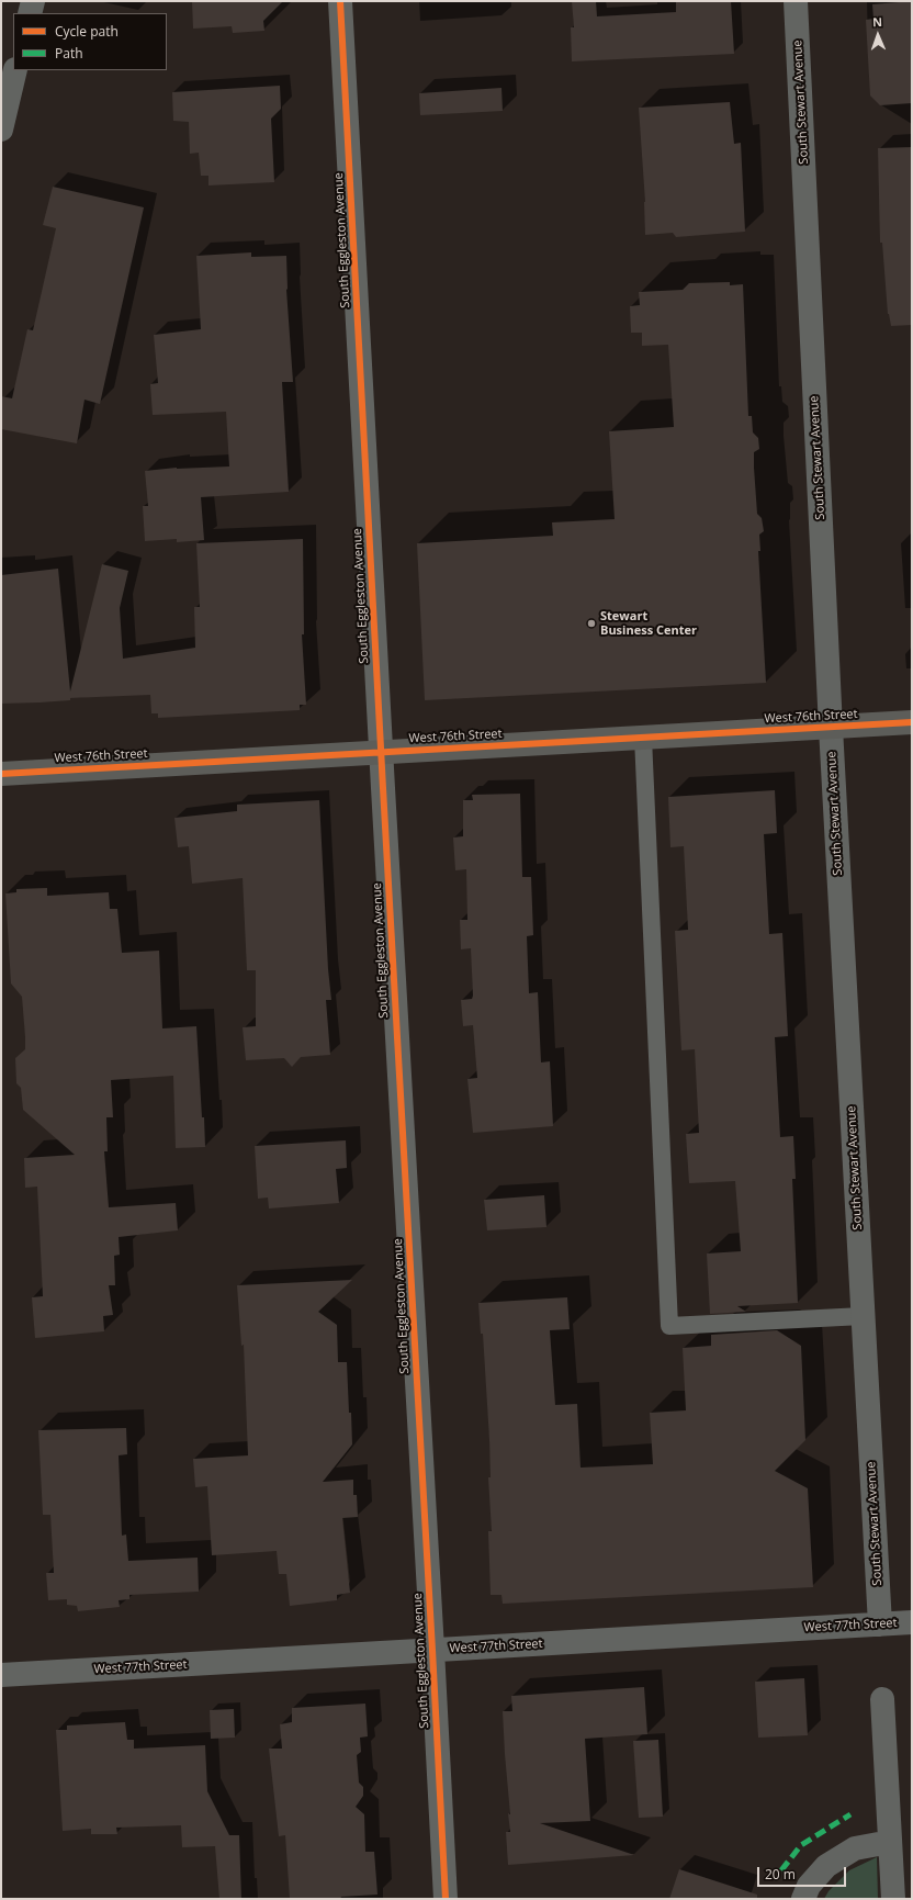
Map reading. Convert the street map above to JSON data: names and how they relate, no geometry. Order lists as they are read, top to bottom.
{
  "streets": {
    "street": [
      "South Stewart Avenue",
      "South Eggleston Avenue",
      "West 76th Street",
      "West 77th Street"
    ]
  },
  "crossings": [
    ["South Stewart Avenue", "West 76th Street"],
    ["South Stewart Avenue", "West 77th Street"],
    ["South Eggleston Avenue", "West 76th Street"],
    ["South Eggleston Avenue", "West 77th Street"]
  ],
  "places": ["Stewart Business Center"],
  "legend": ["Cycle path", "Path"],
  "scale_bar": "20 m",
  "north": "top"
}
